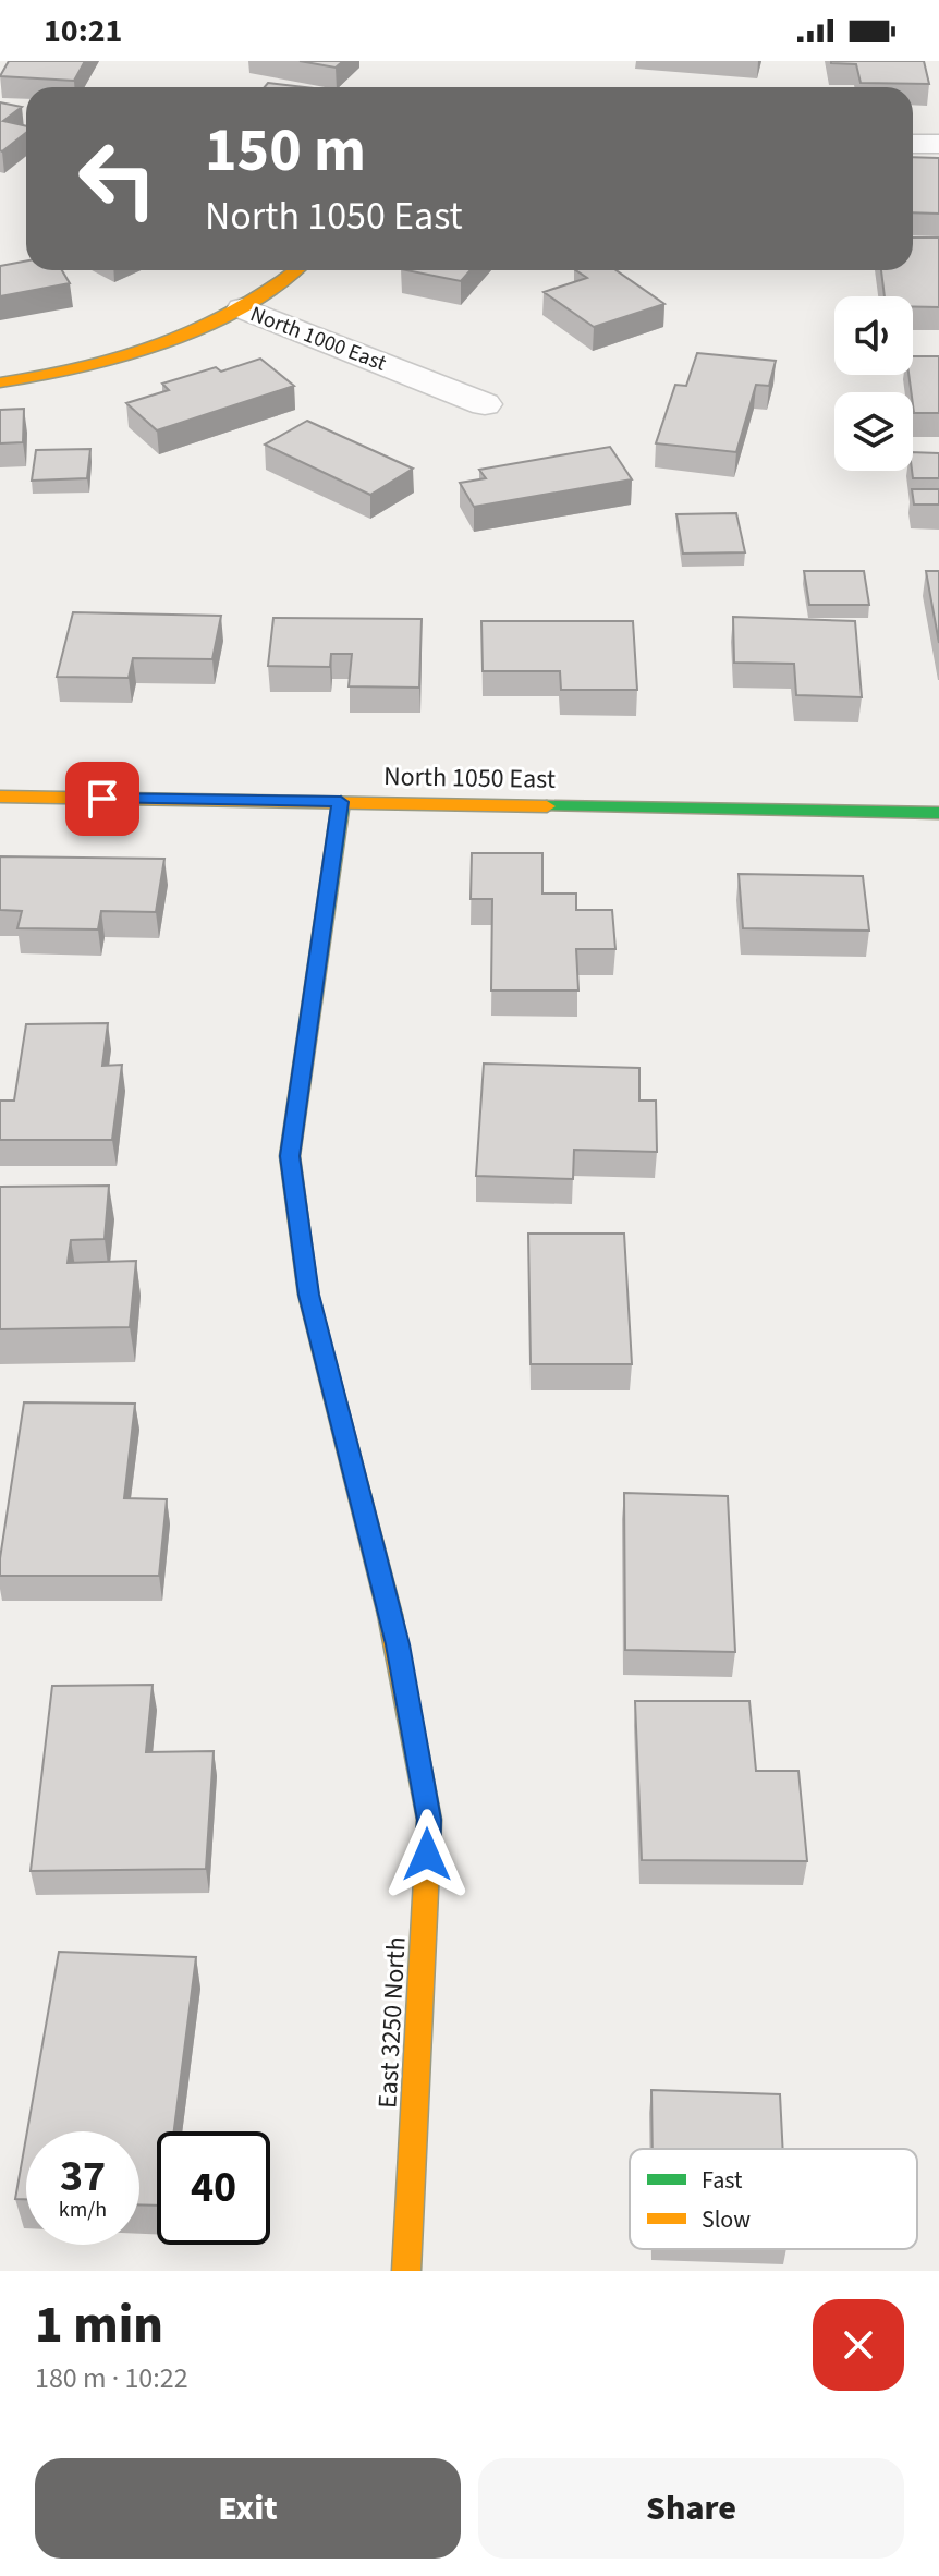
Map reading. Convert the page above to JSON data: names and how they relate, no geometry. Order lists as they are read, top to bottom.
{
  "streets": {
    "street": ["North 1000 East", "North 1050 East", "East 3250 North"]
  },
  "crossings": [
    ["North 1050 East", "East 3250 North"]
  ],
  "legend": ["Fast", "Slow"],
  "page": {
    "status": "10:21",
    "turn": ["150 m", "North 1050 East"],
    "speed": "37 km/h",
    "limit": "40",
    "heading": ["1 min", "180 m · 10:22"],
    "buttons": ["Exit", "Share"]
  }
}
